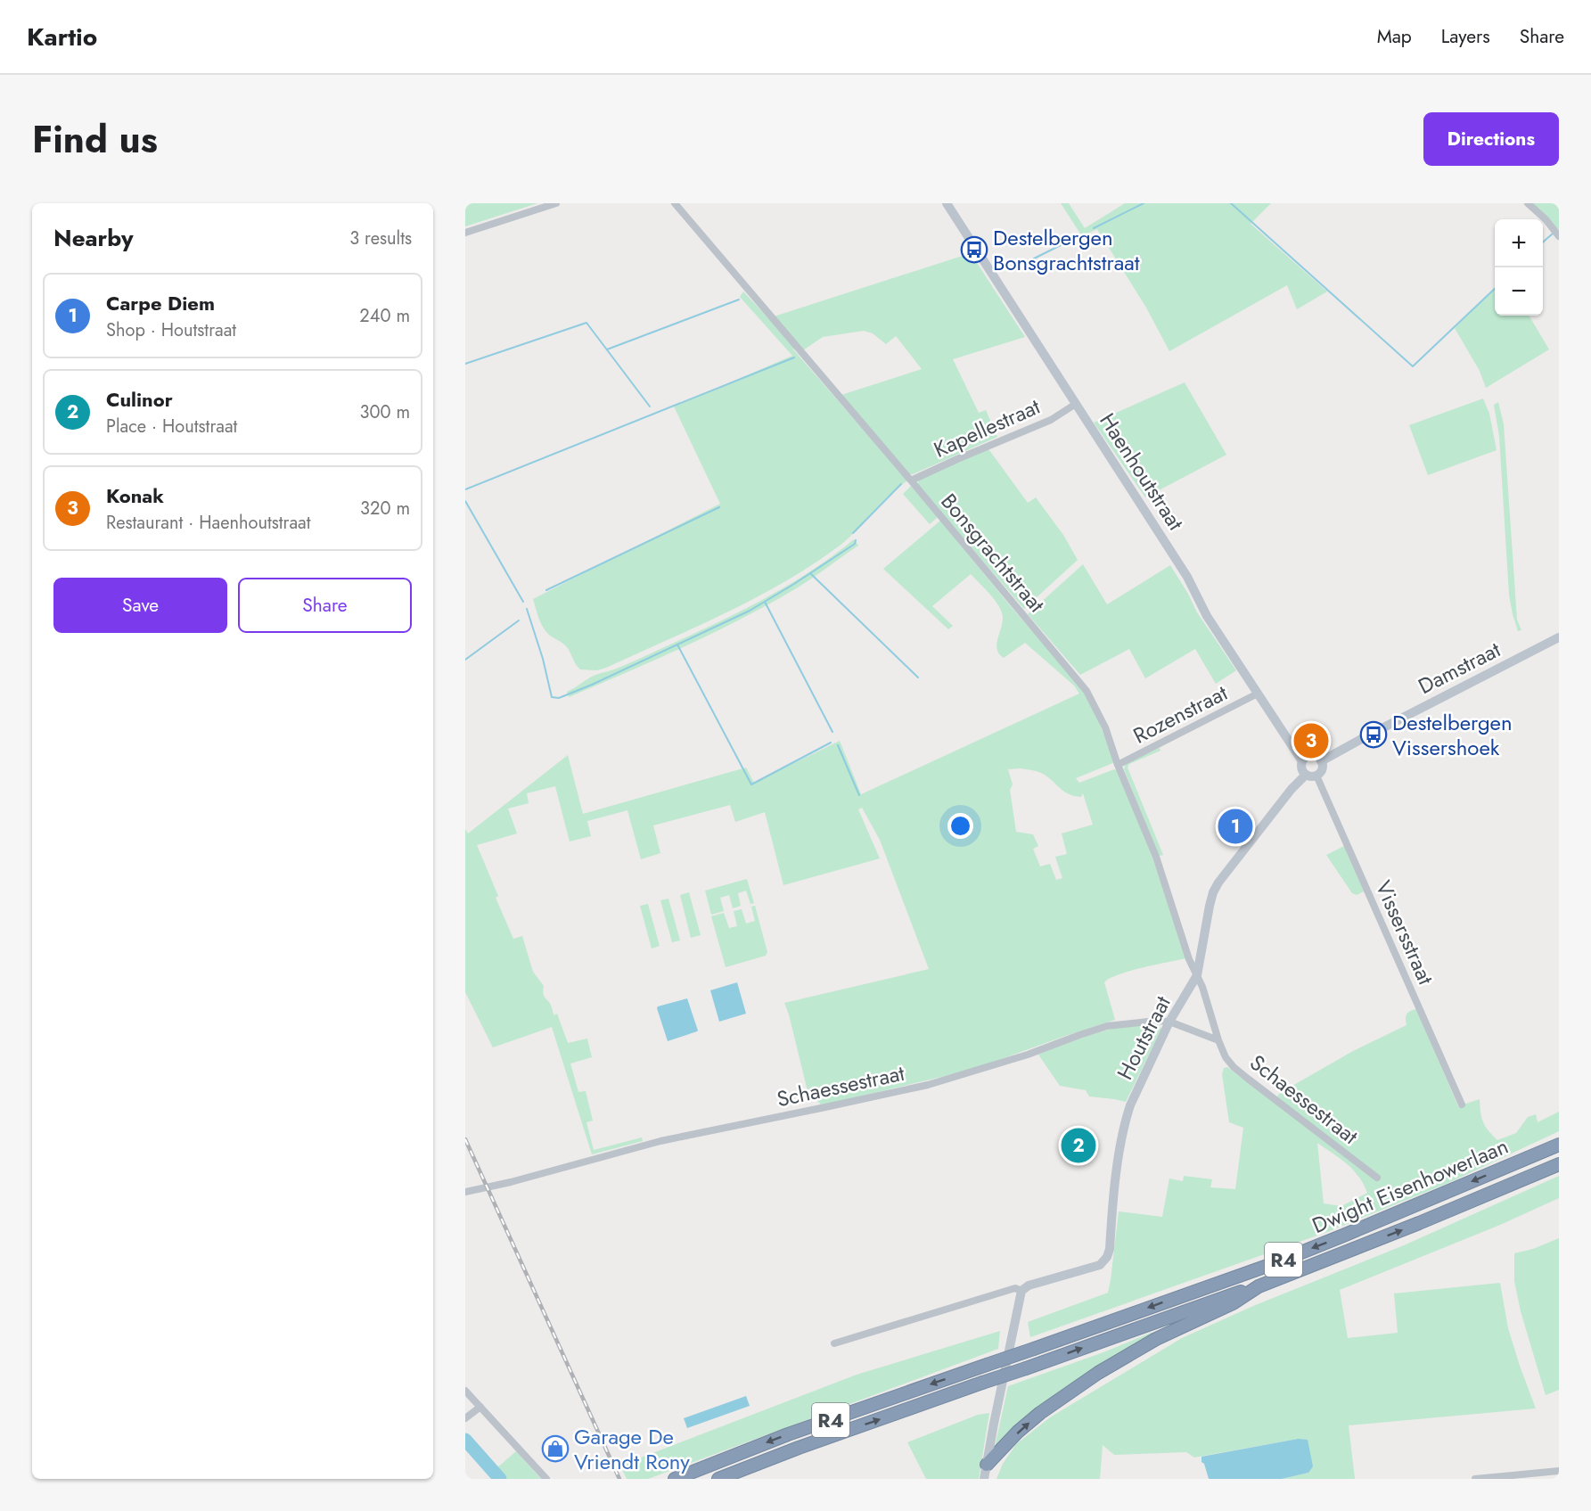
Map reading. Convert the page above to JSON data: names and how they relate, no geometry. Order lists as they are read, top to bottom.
{
  "streets": {
    "highway": ["Dwight Eisenhowerlaan", "R4"],
    "street": [
      "Kapellestraat",
      "Haenhoutstraat",
      "Bonsgrachtstraat",
      "Damstraat",
      "Rozenstraat",
      "Vissersstraat",
      "Houtstraat",
      "Schaessestraat"
    ]
  },
  "crossings": [
    ["Kapellestraat", "Haenhoutstraat"],
    ["Kapellestraat", "Bonsgrachtstraat"],
    ["Haenhoutstraat", "Damstraat"],
    ["Haenhoutstraat", "Rozenstraat"],
    ["Haenhoutstraat", "Vissersstraat"],
    ["Haenhoutstraat", "Houtstraat"],
    ["Bonsgrachtstraat", "Rozenstraat"],
    ["Bonsgrachtstraat", "Houtstraat"],
    ["Bonsgrachtstraat", "Schaessestraat"],
    ["Damstraat", "Vissersstraat"],
    ["Damstraat", "Houtstraat"],
    ["Vissersstraat", "Houtstraat"],
    ["Houtstraat", "Schaessestraat"],
    ["Dwight Eisenhowerlaan", "R4"]
  ],
  "places": {
    "bus stop": ["Destelbergen Bonsgrachtstraat", "Destelbergen Vissershoek"],
    "shop": ["Garage De Vriendt Rony"]
  },
  "page": {
    "header": "Kartio",
    "nav": ["Map", "Layers", "Share"],
    "title": "Find us",
    "buttons": [
      "Directions",
      ["Save", "Share"]
    ],
    "heading": ["Nearby", "3 results"],
    "map_buttons": ["+", "−"],
    "list": [
      {
        "mark": "1",
        "name": "Carpe Diem",
        "note": "Shop · Houtstraat",
        "value": "240 m"
      },
      {
        "mark": "2",
        "name": "Culinor",
        "note": "Place · Houtstraat",
        "value": "300 m"
      },
      {
        "mark": "3",
        "name": "Konak",
        "note": "Restaurant · Haenhoutstraat",
        "value": "320 m"
      }
    ],
    "pins": ["3", "1", "2"]
  }
}
